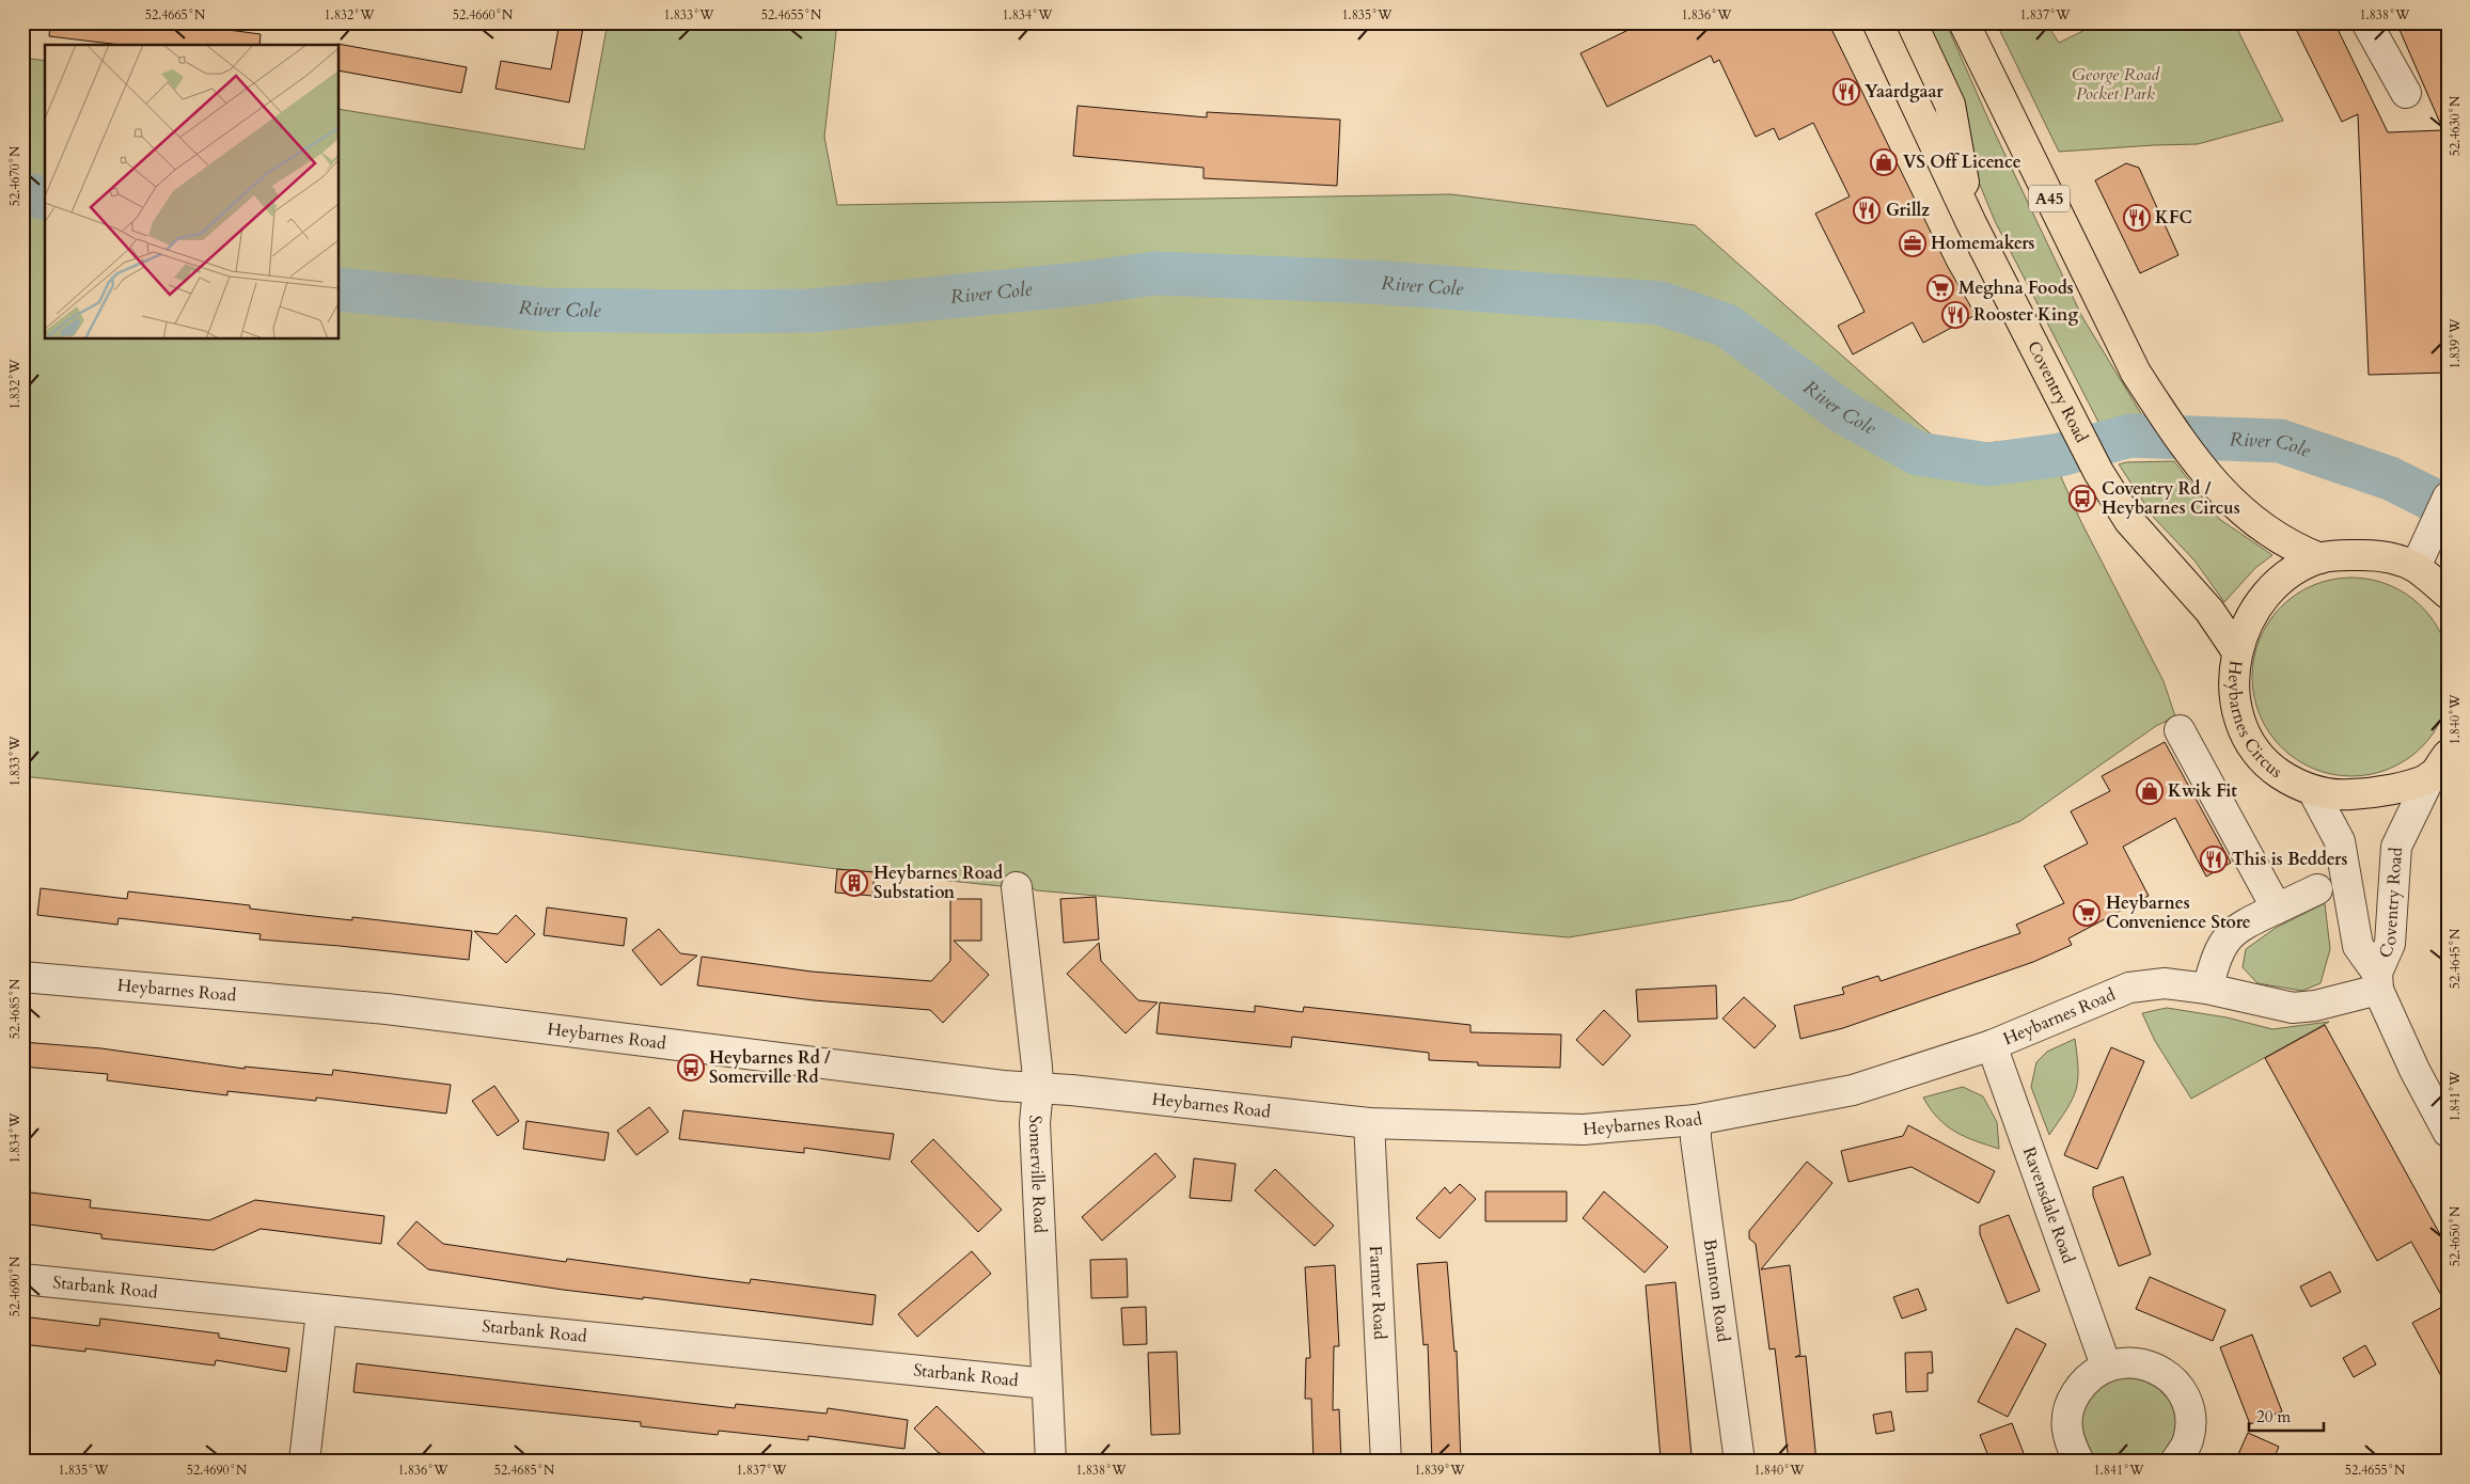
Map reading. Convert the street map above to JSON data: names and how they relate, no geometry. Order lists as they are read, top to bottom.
{
  "streets": {
    "highway": ["A45", "Coventry Road", "Heybarnes Circus"],
    "street": [
      "Heybarnes Road",
      "Somerville Road",
      "Ravensdale Road",
      "Starbank Road",
      "Brunton Road",
      "Farmer Road"
    ]
  },
  "crossings": [
    ["A45", "Heybarnes Circus"],
    ["Coventry Road", "Heybarnes Circus"],
    ["Coventry Road", "Heybarnes Road"],
    ["Heybarnes Road", "Somerville Road"],
    ["Heybarnes Road", "Ravensdale Road"],
    ["Heybarnes Road", "Brunton Road"],
    ["Heybarnes Road", "Farmer Road"],
    ["Somerville Road", "Starbank Road"]
  ],
  "water": ["River Cole"],
  "parks": ["George Road Pocket Park"],
  "places": {
    "restaurant": [
      "Yaardgaar",
      "Grillz",
      "KFC",
      "Rooster King",
      "This is Bedders"
    ],
    "shop": ["VS Off Licence", "Kwik Fit"],
    "office": ["Homemakers"],
    "supermarket": ["Meghna Foods", "Heybarnes Convenience Store"],
    "bus stop": ["Coventry Rd / Heybarnes Circus", "Heybarnes Rd / Somerville Rd"],
    "building": ["Heybarnes Road Substation"]
  },
  "scale_bar": "20 m",
  "coordinates": [
    "52.4665°N",
    "1.832°W",
    "52.4660°N",
    "1.833°W",
    "52.4655°N",
    "1.834°W",
    "1.835°W",
    "1.836°W",
    "1.837°W",
    "1.838°W",
    "52.4630°N",
    "52.4670°N",
    "1.839°W",
    "1.840°W",
    "52.4645°N",
    "52.4685°N",
    "1.841°W",
    "52.4650°N",
    "52.4690°N"
  ]
}
